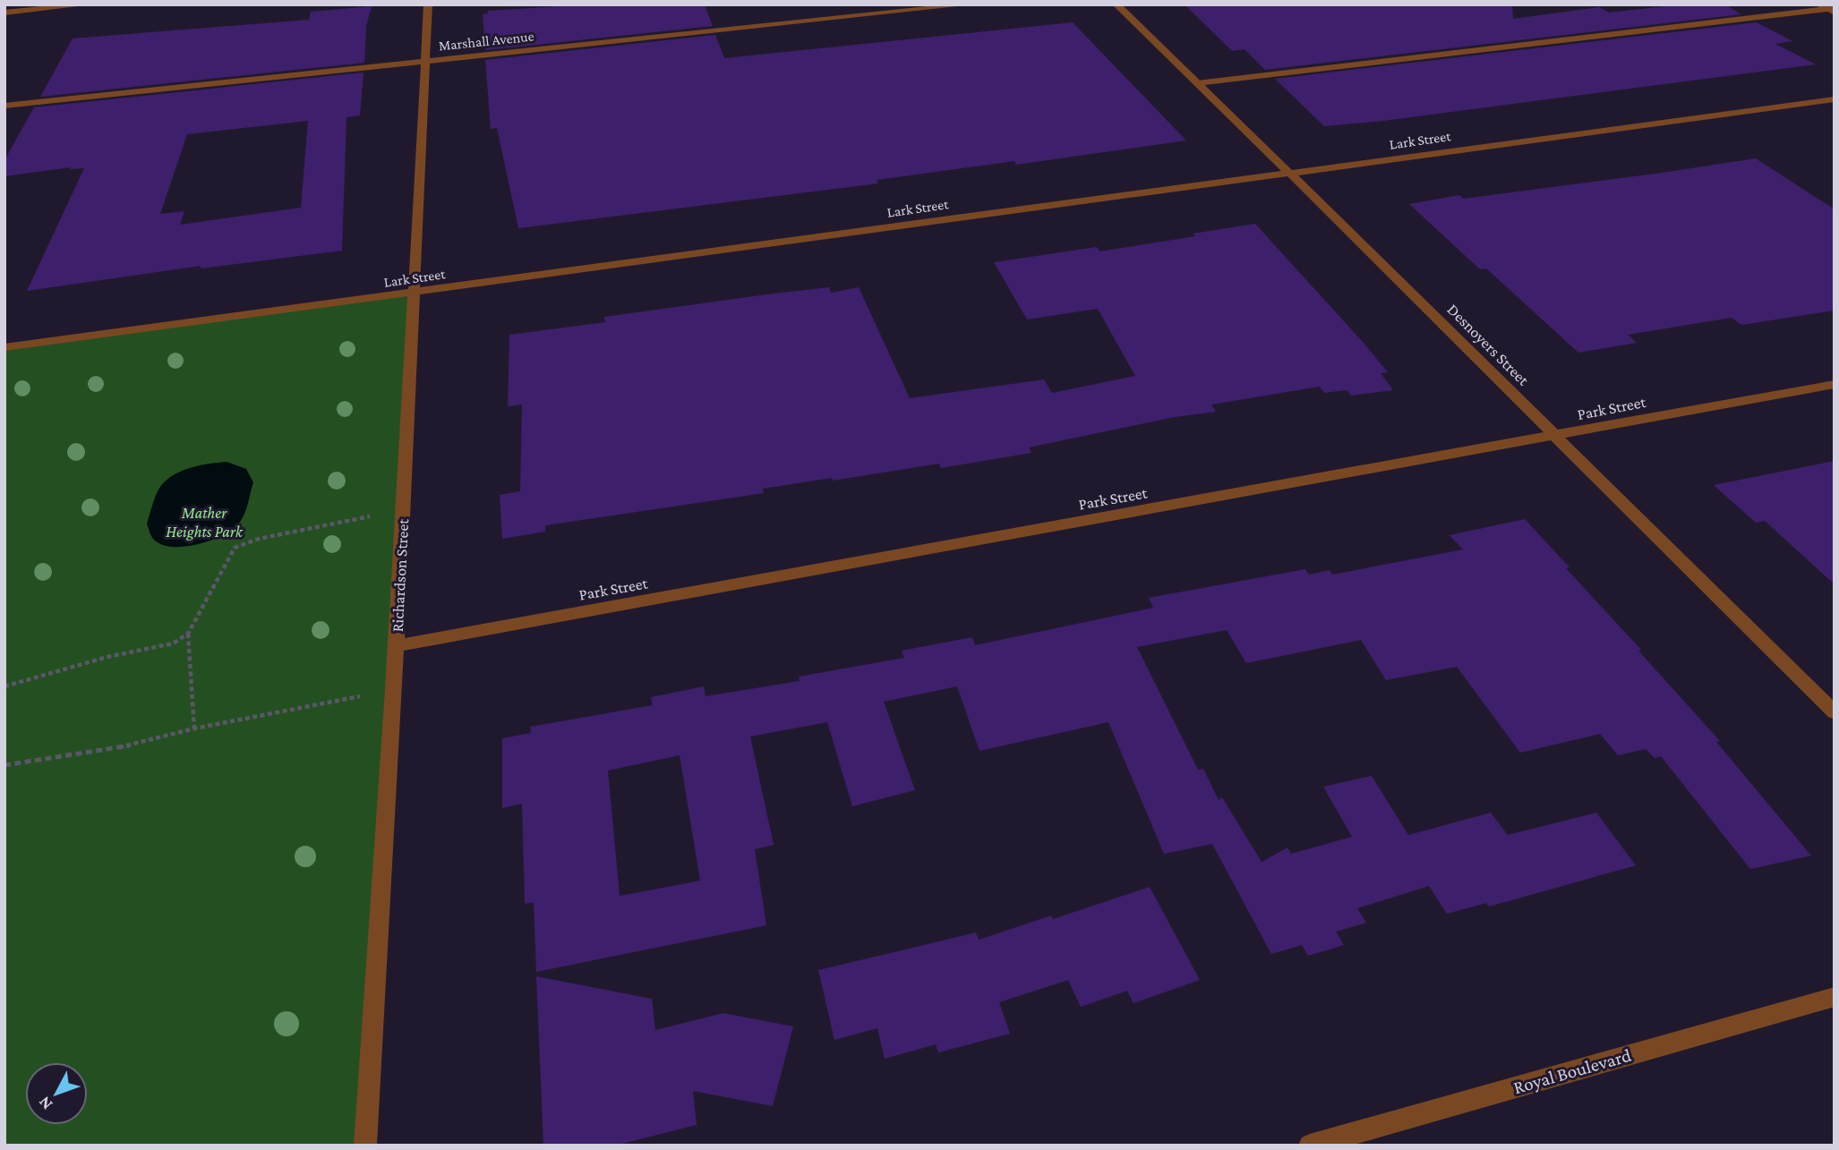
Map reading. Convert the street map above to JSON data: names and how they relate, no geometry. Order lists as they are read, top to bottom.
{
  "streets": {
    "street": [
      "Marshall Avenue",
      "Lark Street",
      "Desnoyers Street",
      "Park Street",
      "Richardson Street",
      "Royal Boulevard"
    ]
  },
  "crossings": [
    ["Marshall Avenue", "Richardson Street"],
    ["Lark Street", "Desnoyers Street"],
    ["Lark Street", "Richardson Street"],
    ["Desnoyers Street", "Park Street"],
    ["Park Street", "Richardson Street"]
  ],
  "parks": ["Mather Heights Park"],
  "north": "bottom left"
}
